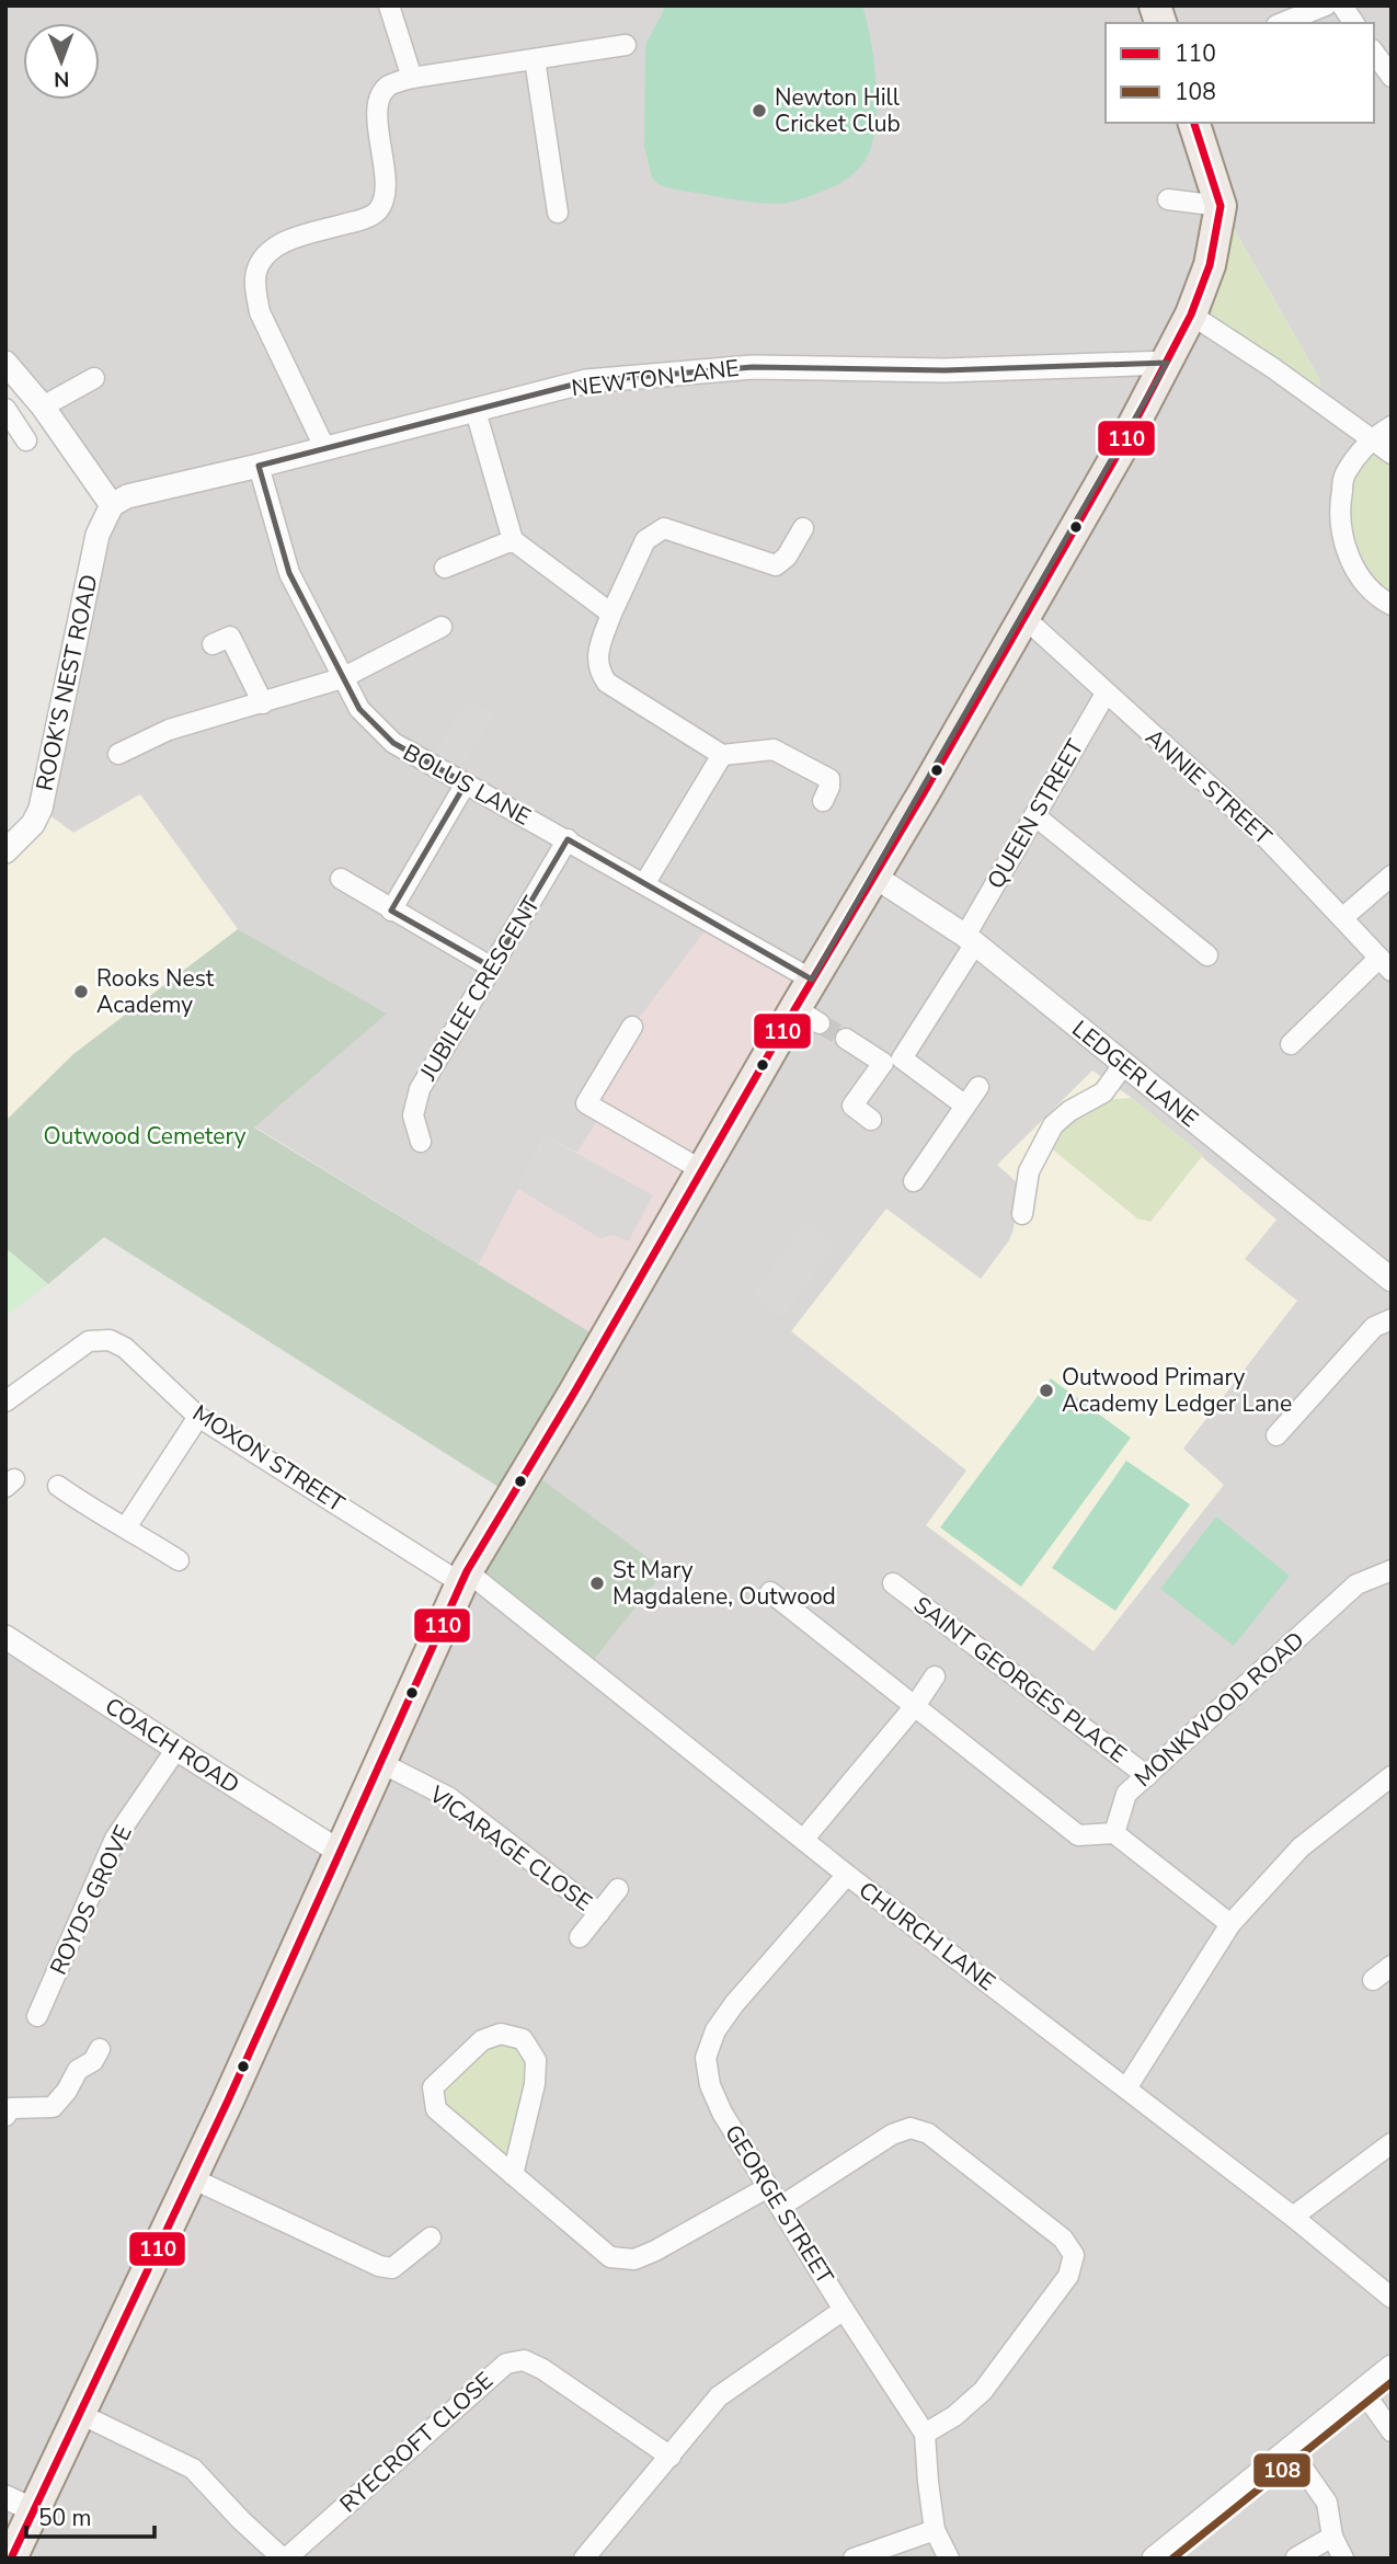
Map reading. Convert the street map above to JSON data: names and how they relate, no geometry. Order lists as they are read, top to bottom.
{
  "streets": {
    "street": [
      "NEWTON LANE",
      "ROOK'S NEST ROAD",
      "BOLUS LANE",
      "ANNIE STREET",
      "QUEEN STREET",
      "JUBILEE CRESCENT",
      "LEDGER LANE",
      "MOXON STREET",
      "SAINT GEORGES PLACE",
      "MONKWOOD ROAD",
      "COACH ROAD",
      "VICARAGE CLOSE",
      "ROYDS GROVE",
      "CHURCH LANE",
      "GEORGE STREET",
      "RYECROFT CLOSE"
    ]
  },
  "crossings": [
    ["NEWTON LANE", "ROOK'S NEST ROAD"],
    ["NEWTON LANE", "BOLUS LANE"],
    ["BOLUS LANE", "JUBILEE CRESCENT"],
    ["ANNIE STREET", "QUEEN STREET"],
    ["QUEEN STREET", "LEDGER LANE"],
    ["MOXON STREET", "CHURCH LANE"],
    ["SAINT GEORGES PLACE", "MONKWOOD ROAD"],
    ["COACH ROAD", "ROYDS GROVE"],
    ["CHURCH LANE", "GEORGE STREET"]
  ],
  "parks": ["Outwood Cemetery"],
  "places": [
    "Newton Hill Cricket Club",
    "Rooks Nest Academy",
    "Outwood Primary Academy Ledger Lane",
    "St Mary Magdalene, Outwood"
  ],
  "lines": ["transit line 110", "transit line 108"],
  "legend": ["110", "108"],
  "scale_bar": "50 m",
  "north": "bottom"
}
